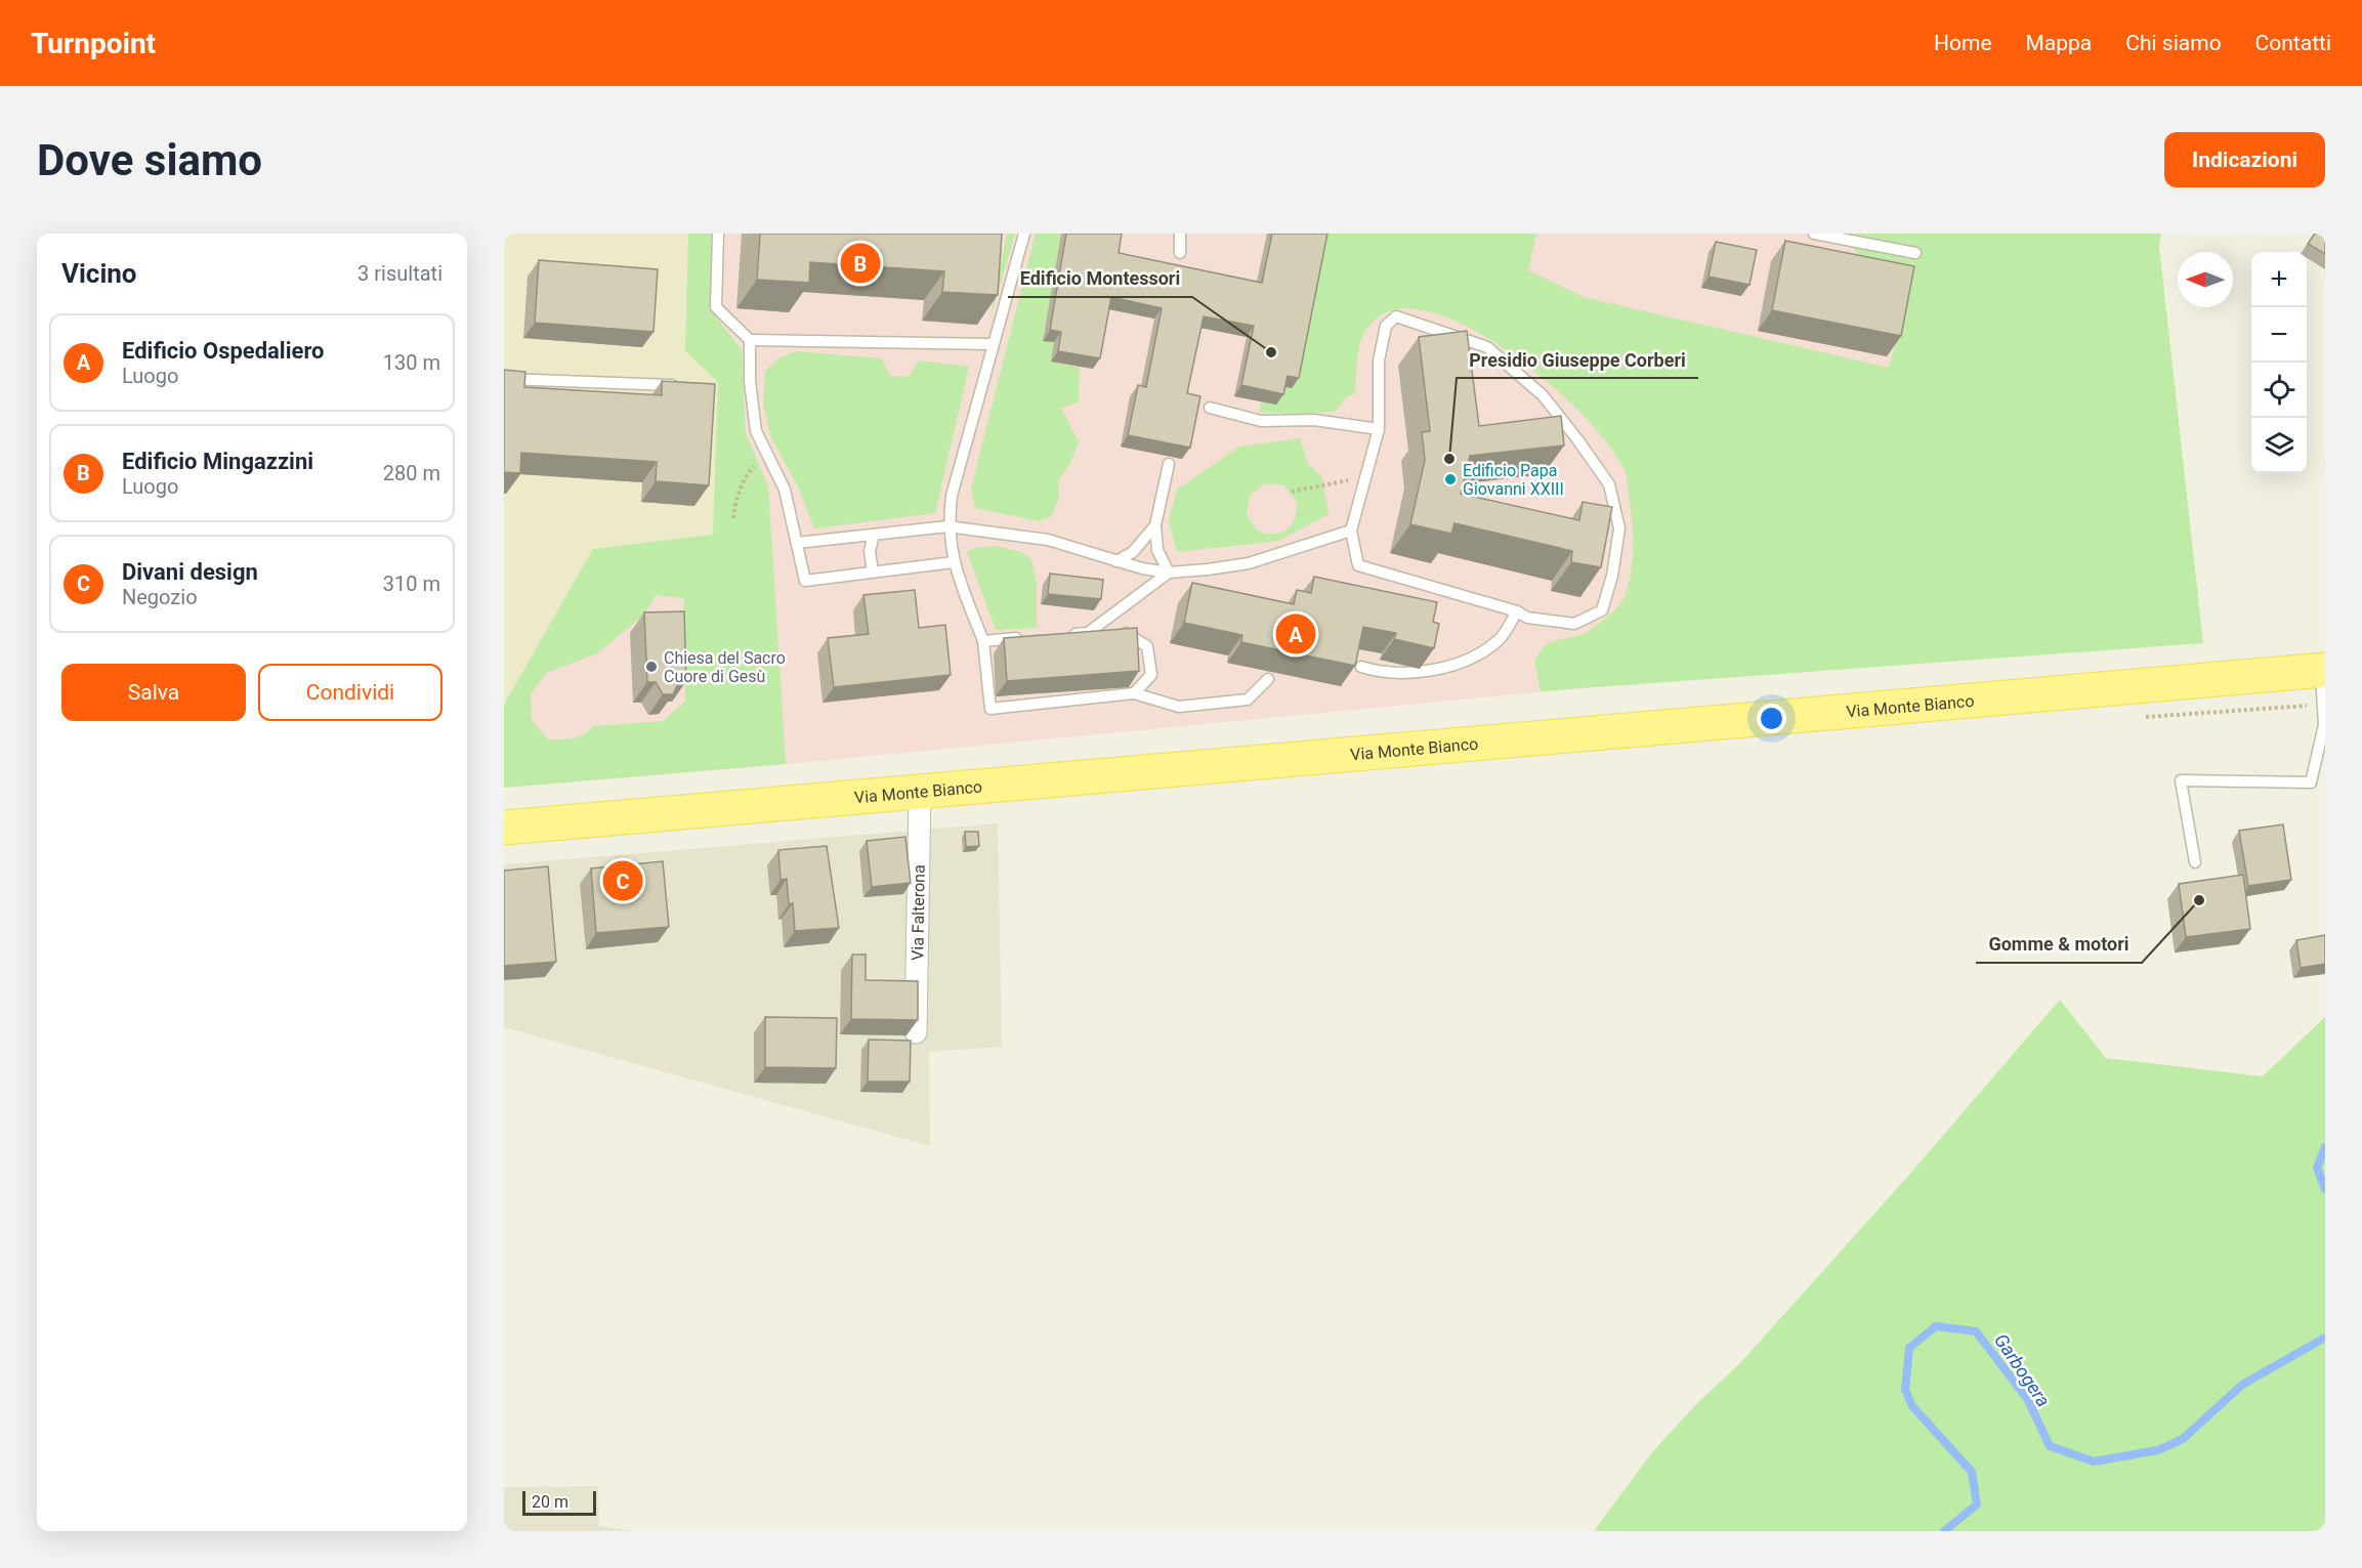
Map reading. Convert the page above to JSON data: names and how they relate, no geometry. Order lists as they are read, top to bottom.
{
  "streets": {
    "main road": ["Via Monte Bianco"],
    "street": ["Via Falterona"]
  },
  "crossings": [
    ["Via Monte Bianco", "Via Falterona"]
  ],
  "water": ["Garbogera"],
  "places": [
    "Edificio Montessori",
    "Presidio Giuseppe Corberi",
    "Edificio Papa Giovanni XXIII",
    "Chiesa del Sacro Cuore di Gesù",
    "Gomme & motori"
  ],
  "scale_bar": "20 m",
  "north": "left",
  "page": {
    "header": "Turnpoint",
    "nav": [
      "Home",
      "Mappa",
      "Chi siamo",
      "Contatti"
    ],
    "buttons": [
      "Indicazioni",
      ["Salva", "Condividi"]
    ],
    "title": "Dove siamo",
    "heading": ["Vicino", "3 risultati"],
    "pins": ["B", "A", "C"],
    "map_buttons": ["+", "−"],
    "list": [
      {
        "mark": "A",
        "name": "Edificio Ospedaliero",
        "note": "Luogo",
        "value": "130 m"
      },
      {
        "mark": "B",
        "name": "Edificio Mingazzini",
        "note": "Luogo",
        "value": "280 m"
      },
      {
        "mark": "C",
        "name": "Divani design",
        "note": "Negozio",
        "value": "310 m"
      }
    ],
    "scale": "20 m"
  }
}
